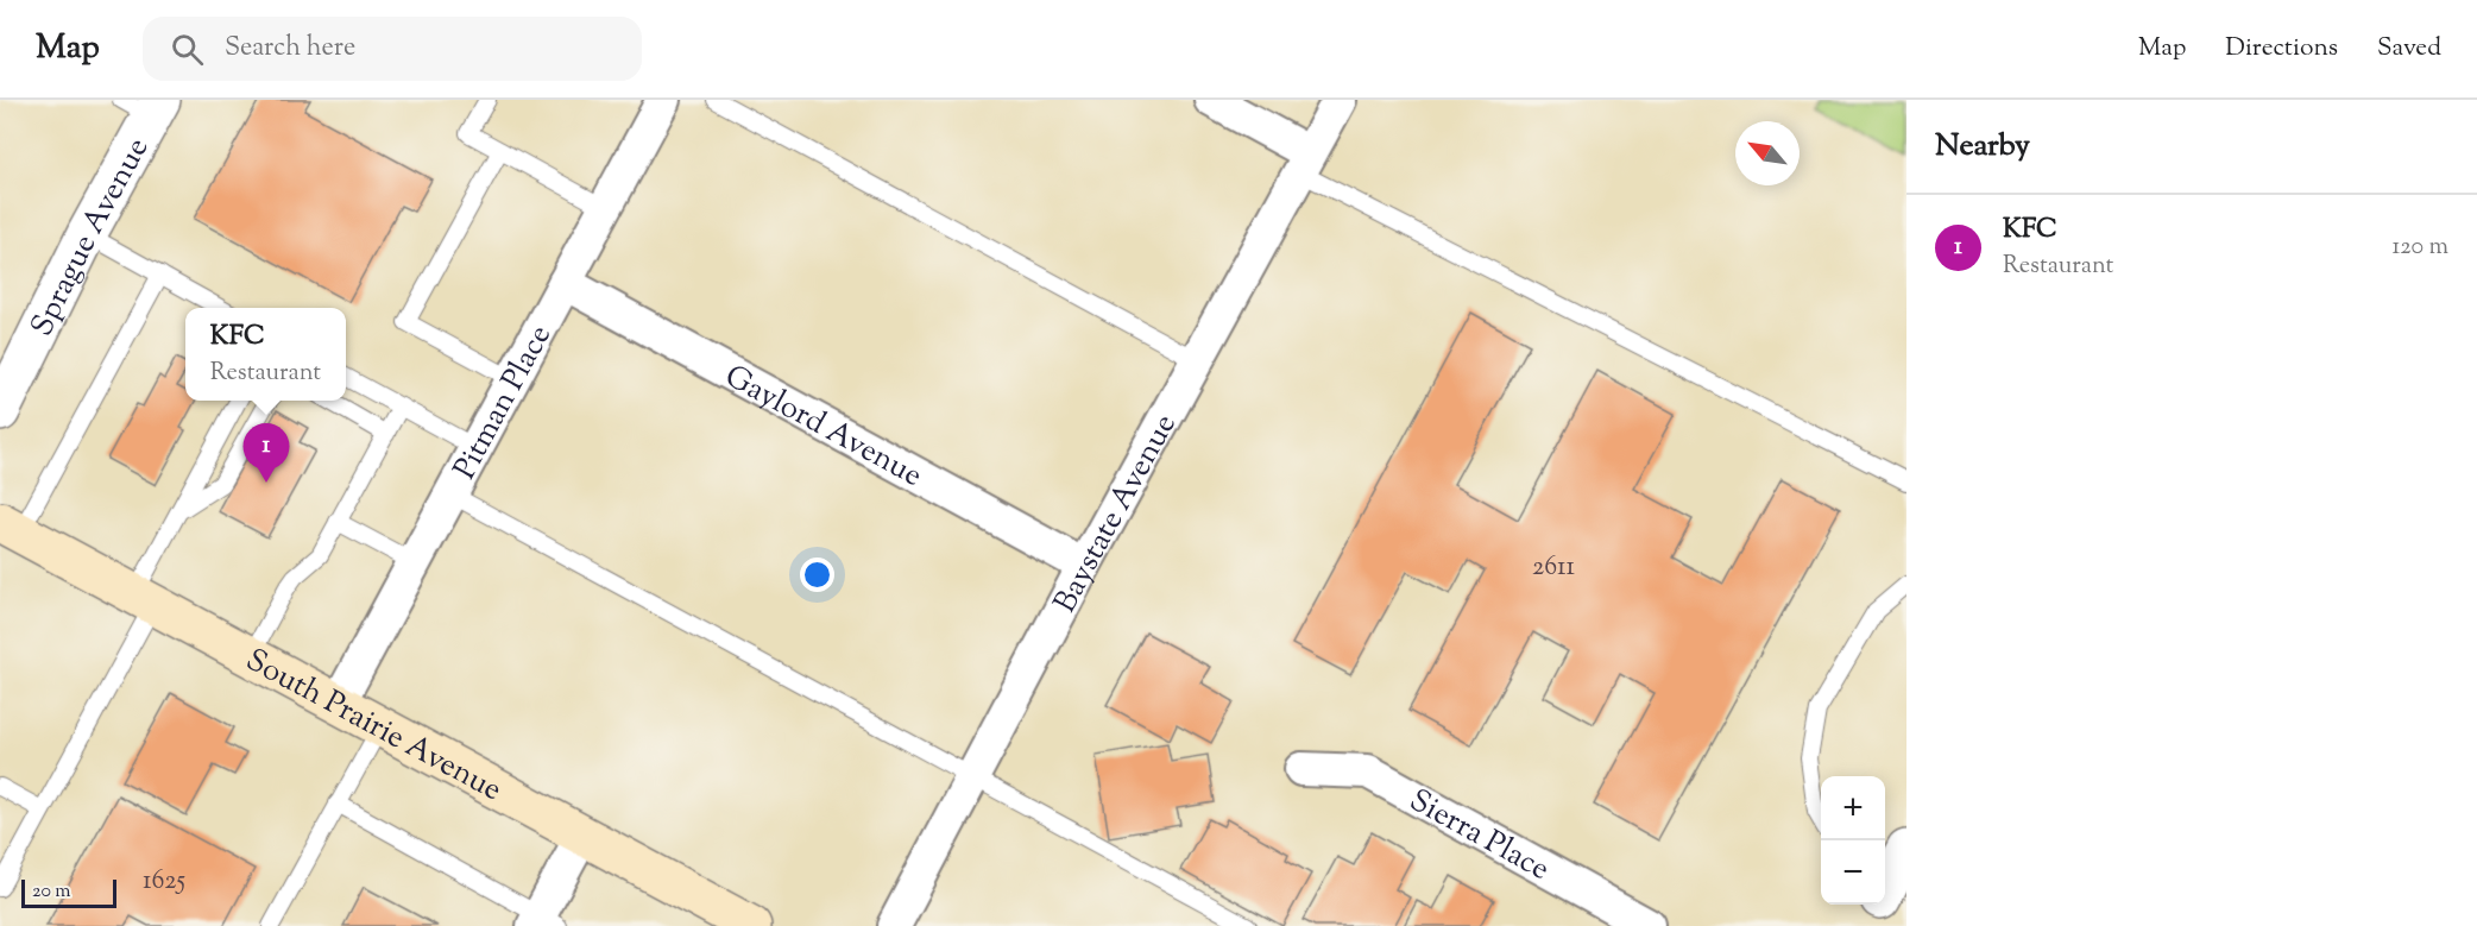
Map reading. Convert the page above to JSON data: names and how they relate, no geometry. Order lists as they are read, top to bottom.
{
  "streets": {
    "main road": ["South Prairie Avenue"],
    "street": [
      "Sprague Avenue",
      "Pitman Place",
      "Gaylord Avenue",
      "Baystate Avenue",
      "Sierra Place"
    ]
  },
  "crossings": [
    ["Pitman Place", "Gaylord Avenue"],
    ["Pitman Place", "South Prairie Avenue"],
    ["Gaylord Avenue", "Baystate Avenue"]
  ],
  "house_numbers": ["2611", "1625"],
  "scale_bar": "20 m",
  "north": "top left",
  "page": {
    "header": "Map",
    "search": "Search here",
    "nav": ["Map", "Directions", "Saved"],
    "heading": "Nearby",
    "list": [
      {
        "mark": "1",
        "name": "KFC",
        "note": "Restaurant",
        "value": "120 m"
      }
    ],
    "popup": ["KFC", "Restaurant"],
    "pins": "1",
    "map_buttons": ["+", "−"],
    "scale": "20 m"
  }
}
